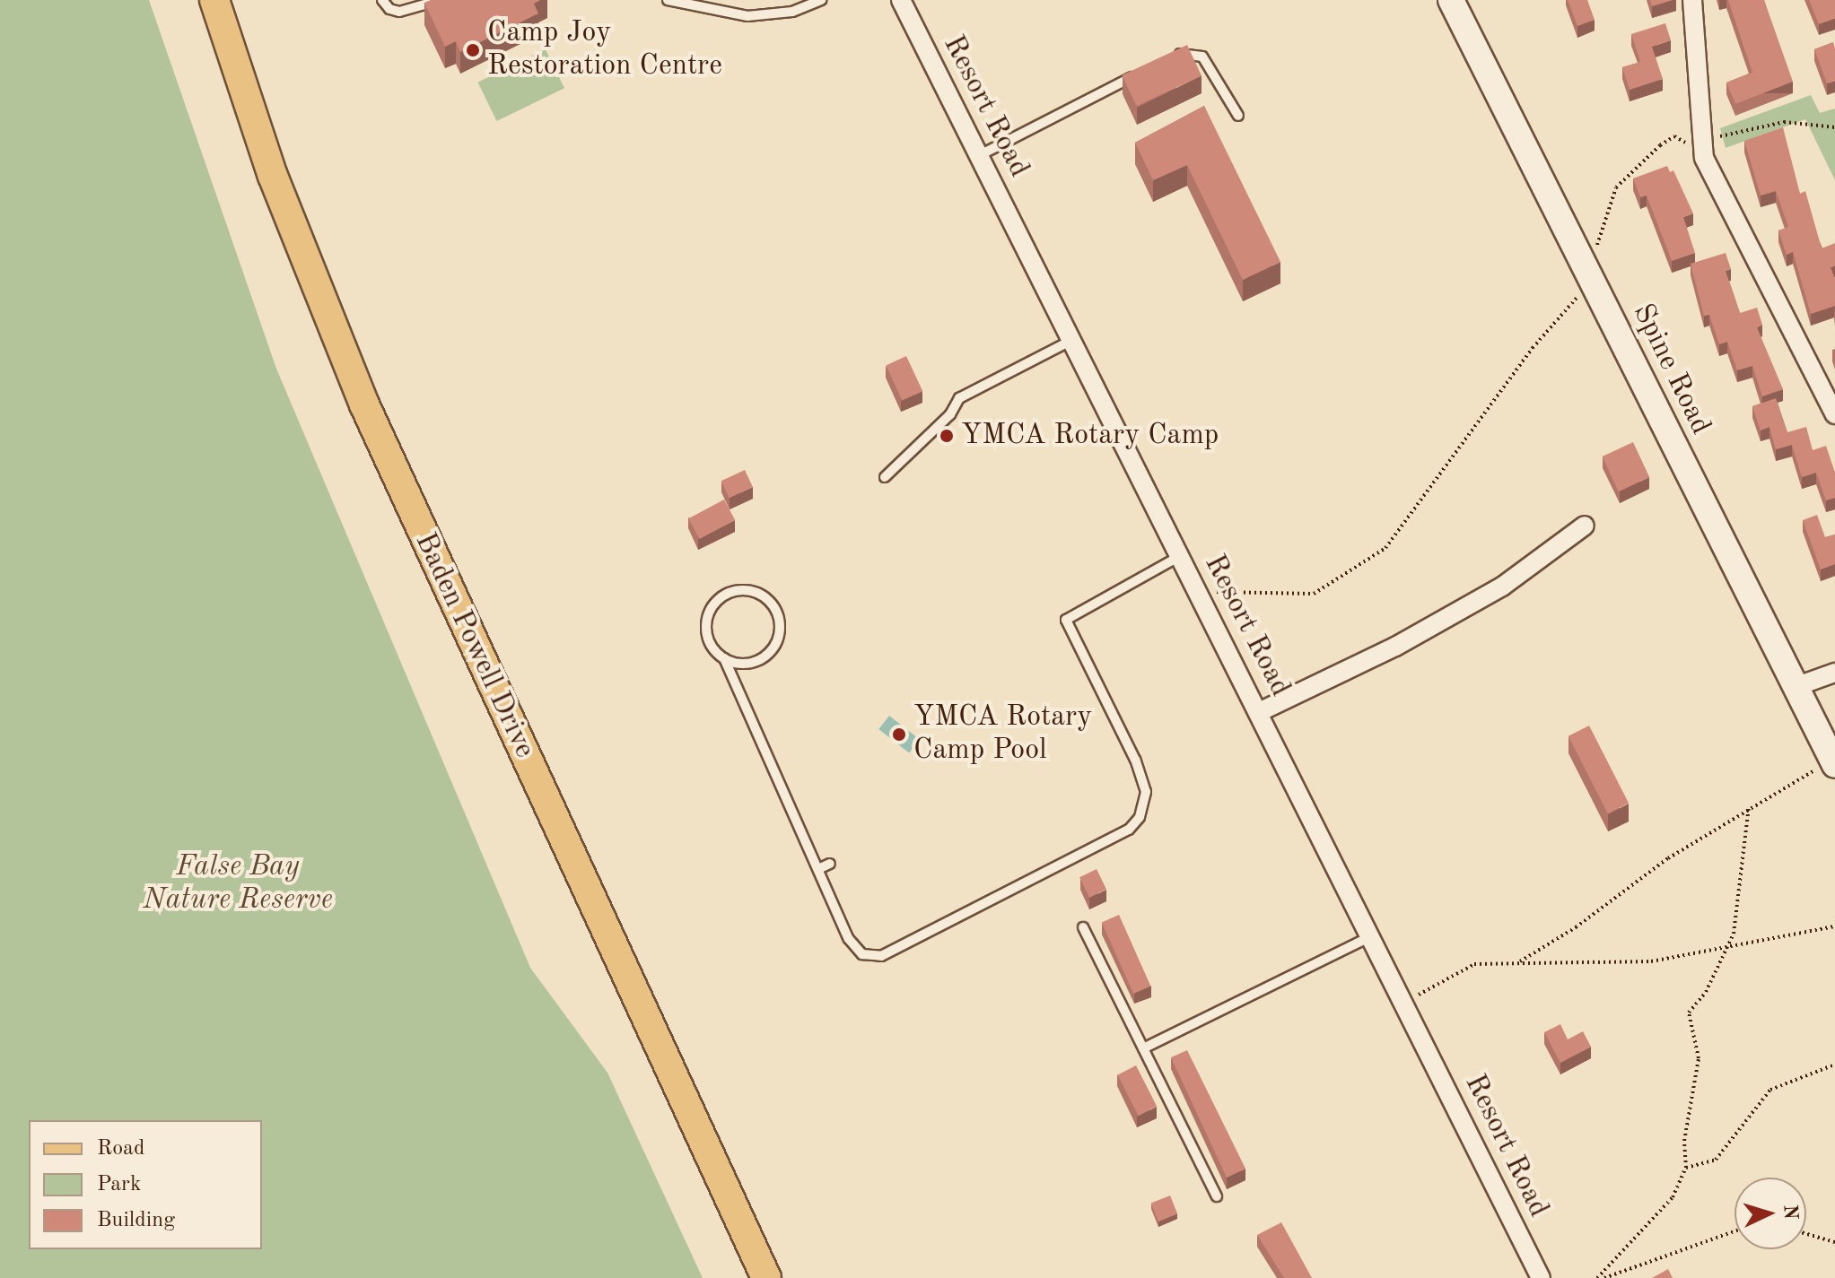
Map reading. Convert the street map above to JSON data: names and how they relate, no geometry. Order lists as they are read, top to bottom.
{
  "streets": {
    "main road": ["Spine Road", "Baden Powell Drive"],
    "street": ["Resort Road"]
  },
  "parks": ["False Bay Nature Reserve"],
  "places": ["Camp Joy Restoration Centre", "YMCA Rotary Camp", "YMCA Rotary Camp Pool"],
  "legend": ["Road", "Park", "Building"],
  "north": "right"
}
